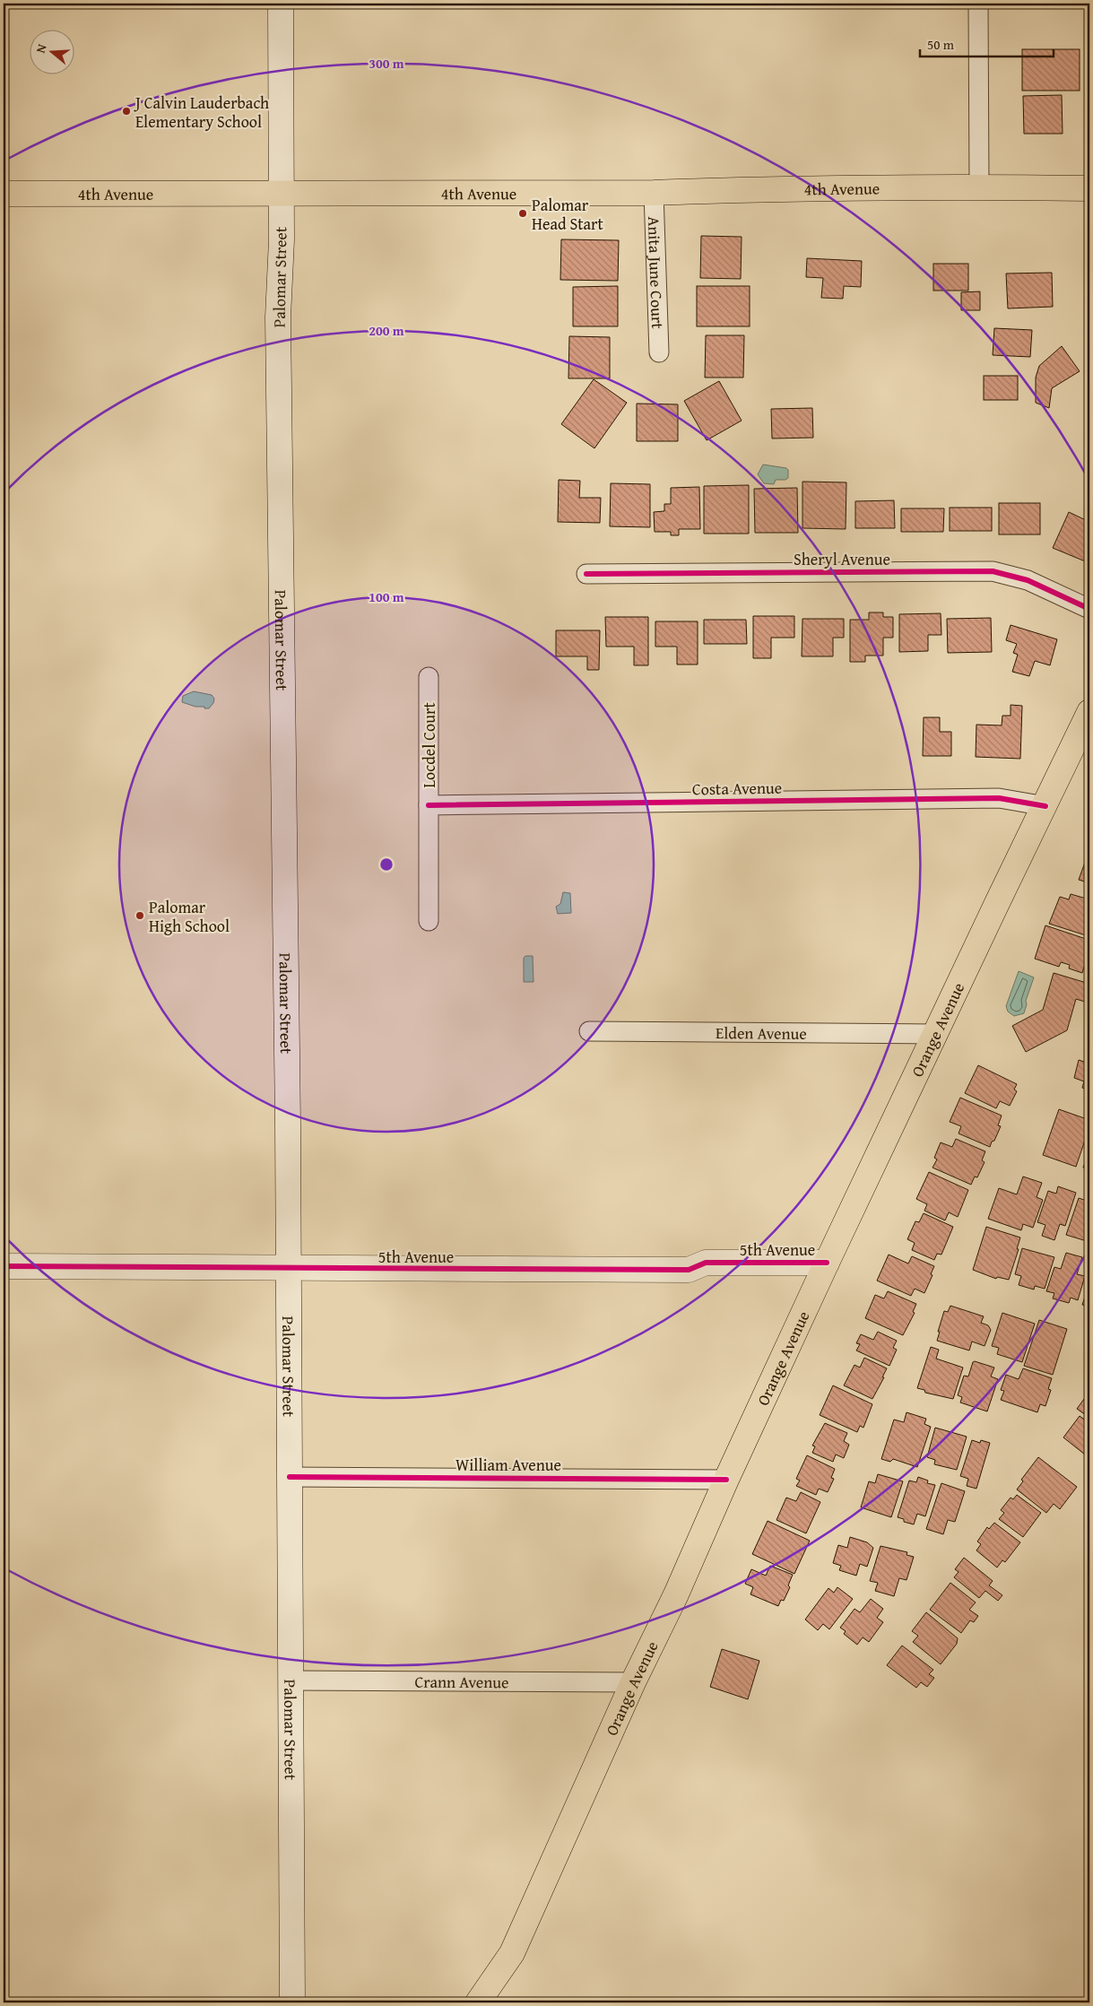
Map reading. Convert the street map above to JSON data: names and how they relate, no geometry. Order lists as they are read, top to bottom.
{
  "streets": {
    "main road": [
      "4th Avenue",
      "Palomar Street",
      "Orange Avenue",
      "5th Avenue"
    ],
    "street": [
      "Anita June Court",
      "Sheryl Avenue",
      "Locdel Court",
      "Costa Avenue",
      "Elden Avenue",
      "William Avenue",
      "Crann Avenue"
    ]
  },
  "crossings": [
    ["4th Avenue", "Anita June Court"],
    ["4th Avenue", "Palomar Street"],
    ["Palomar Street", "5th Avenue"],
    ["Palomar Street", "William Avenue"],
    ["Palomar Street", "Crann Avenue"],
    ["Locdel Court", "Costa Avenue"],
    ["Costa Avenue", "Orange Avenue"],
    ["Orange Avenue", "Elden Avenue"],
    ["Orange Avenue", "5th Avenue"],
    ["Orange Avenue", "William Avenue"],
    ["Orange Avenue", "Crann Avenue"]
  ],
  "places": ["J Calvin Lauderbach Elementary School", "Palomar Head Start", "Palomar High School"],
  "scale_bar": "50 m",
  "north": "left",
  "rings": ["300 m", "200 m", "100 m"]
}
